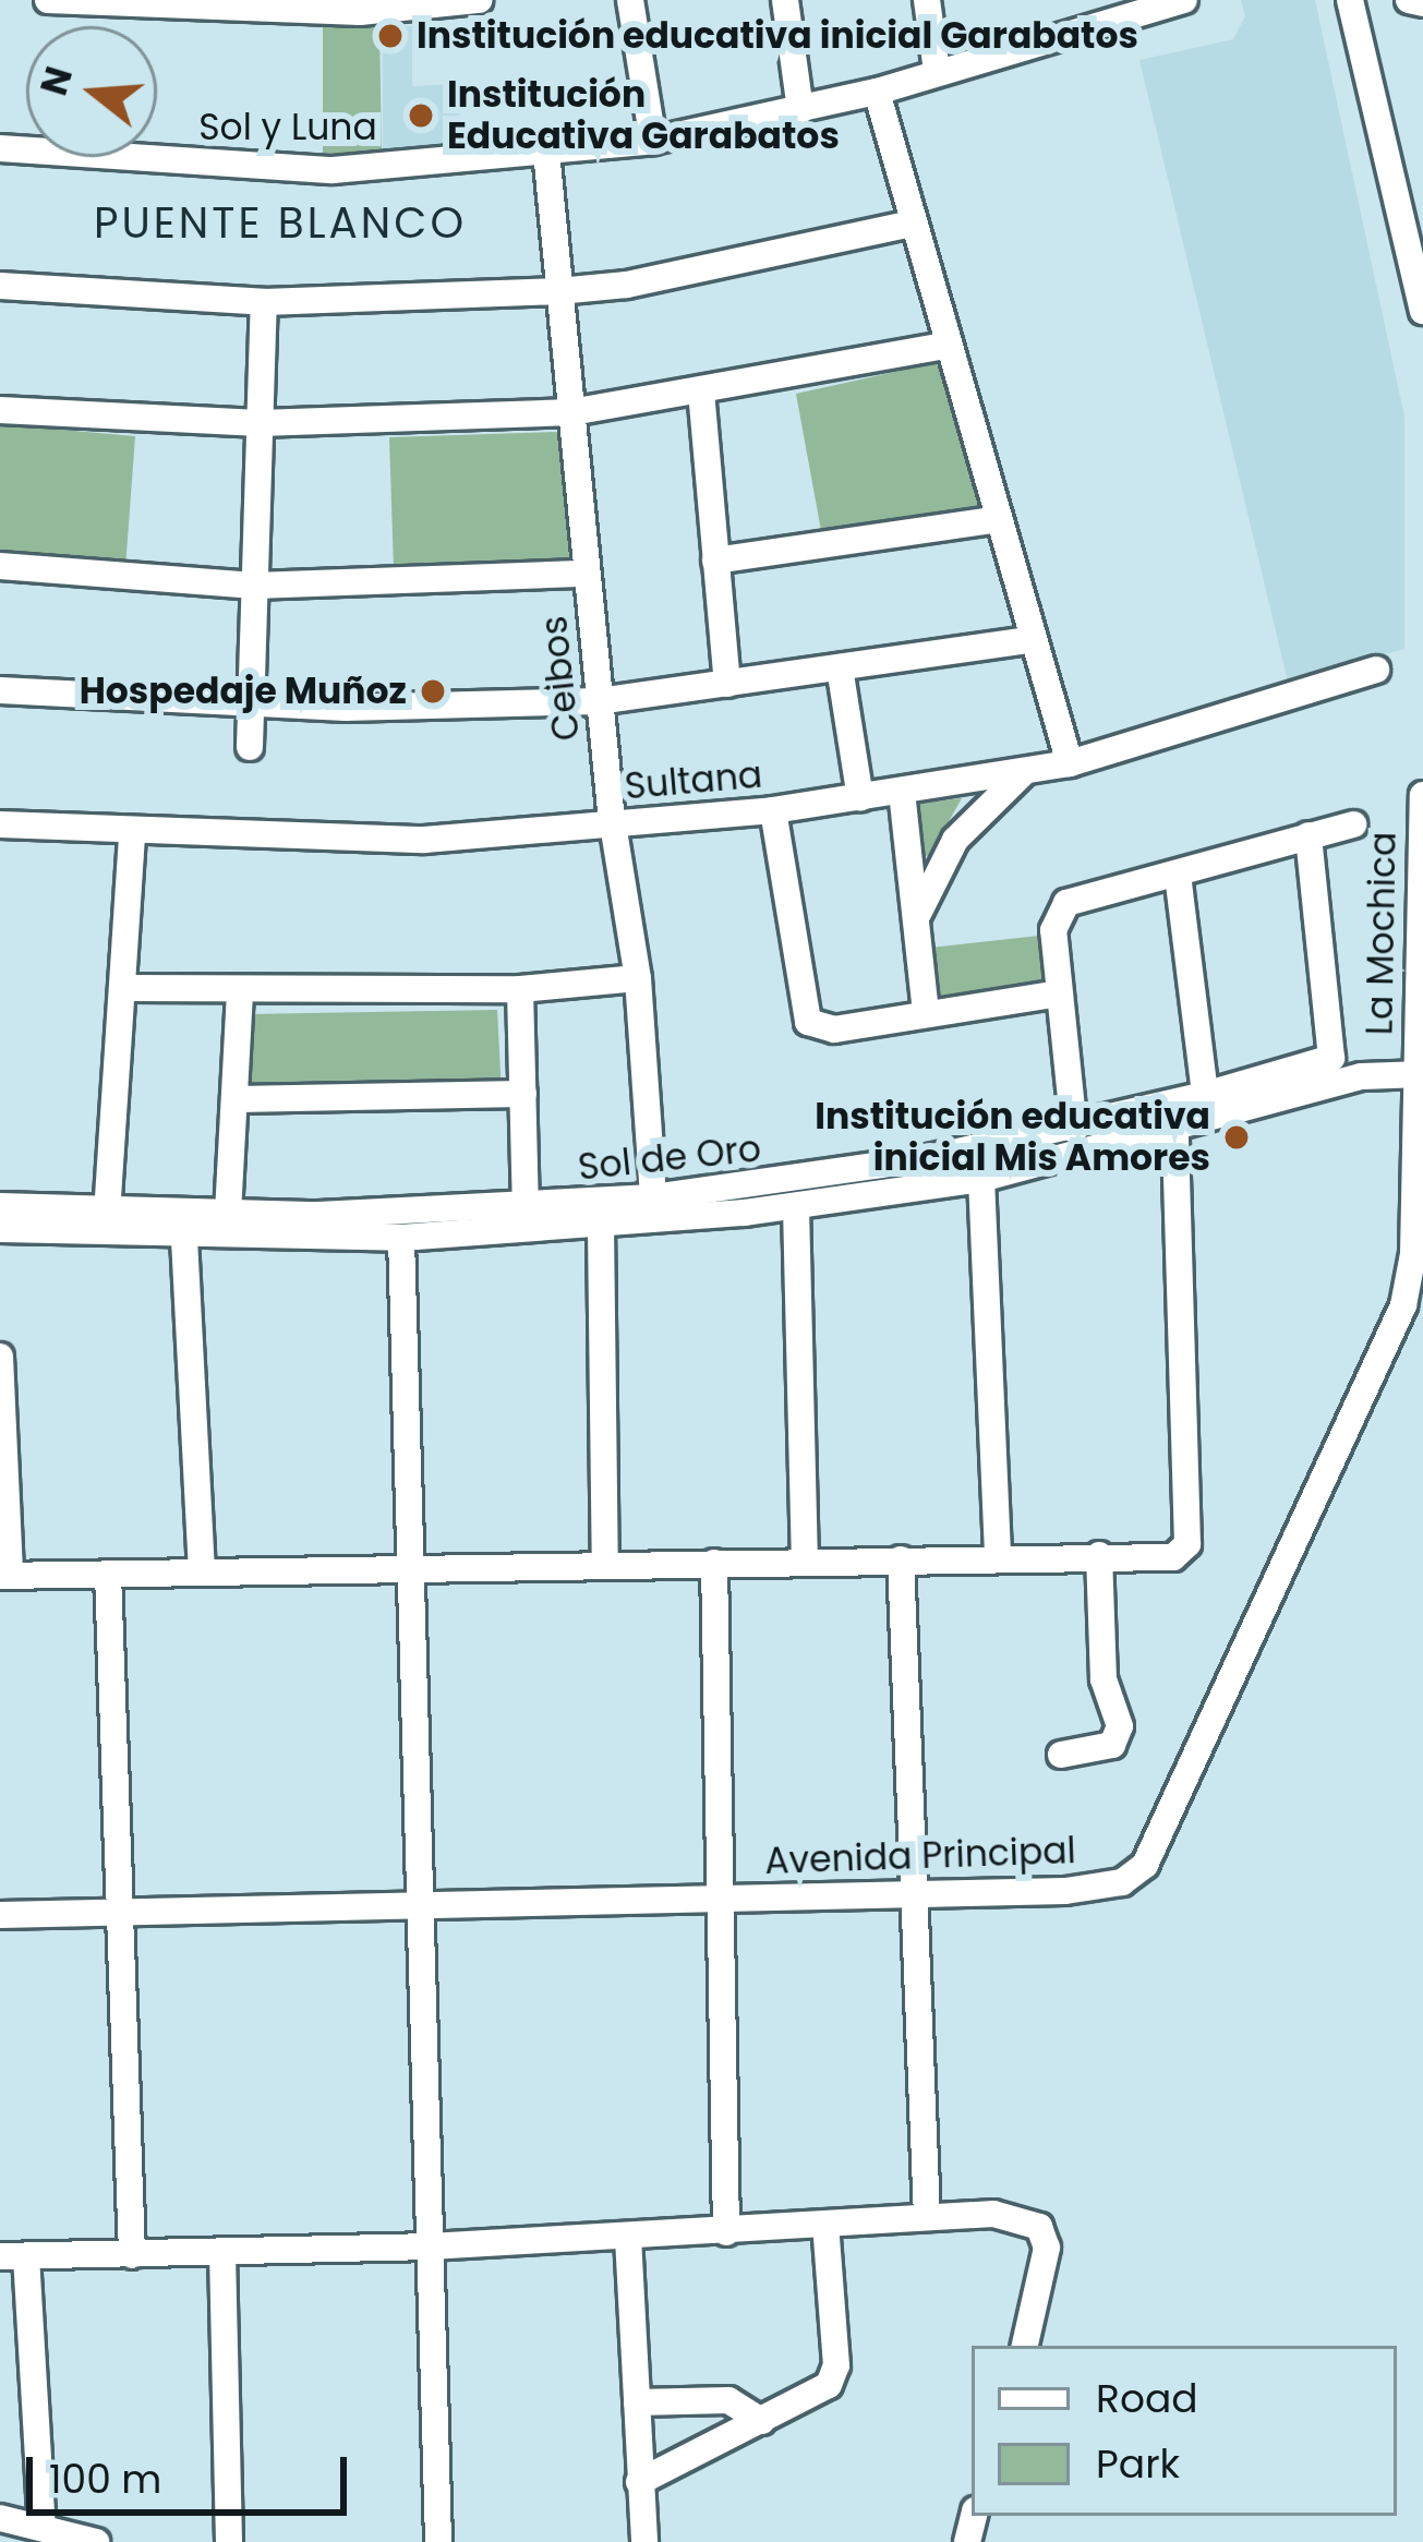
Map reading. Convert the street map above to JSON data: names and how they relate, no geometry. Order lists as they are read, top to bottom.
{
  "streets": {
    "street": [
      "Sol y Luna",
      "Ceibos",
      "Sultana",
      "La Mochica",
      "Sol de Oro",
      "Avenida Principal"
    ]
  },
  "crossings": [
    ["Sol y Luna", "Ceibos"],
    ["Ceibos", "Sultana"],
    ["Ceibos", "Sol de Oro"],
    ["La Mochica", "Avenida Principal"]
  ],
  "districts": ["PUENTE BLANCO"],
  "places": [
    "Institución educativa inicial Garabatos",
    "Institución Educativa Garabatos",
    "Hospedaje Muñoz",
    "Institución educativa inicial Mis Amores"
  ],
  "legend": ["Road", "Park"],
  "scale_bar": "100 m",
  "north": "left"
}
